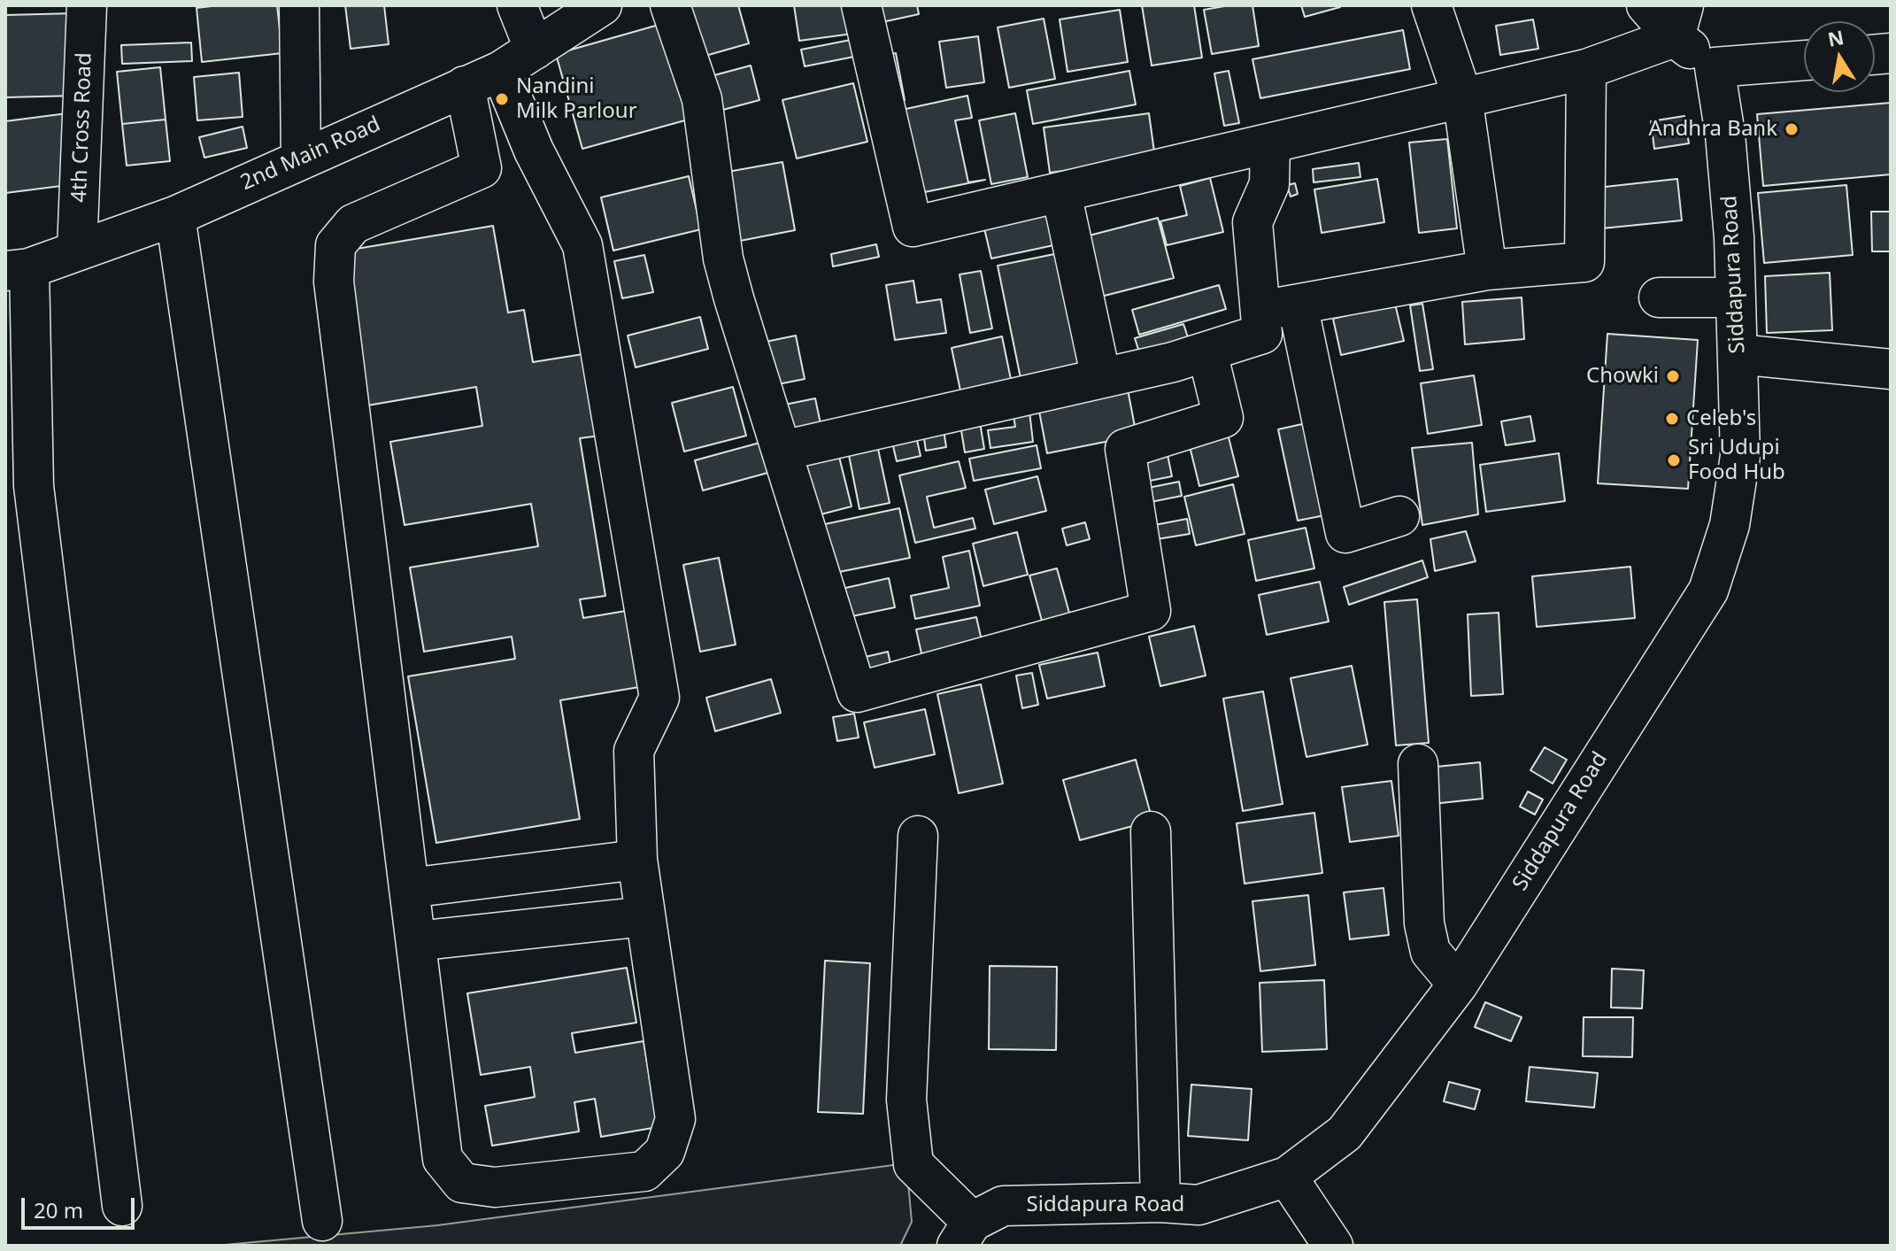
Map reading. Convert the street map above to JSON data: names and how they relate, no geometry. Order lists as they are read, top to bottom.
{
  "streets": {
    "street": ["4th Cross Road", "2nd Main Road", "Siddapura Road"]
  },
  "crossings": [
    ["4th Cross Road", "2nd Main Road"]
  ],
  "places": [
    "Nandini Milk Parlour",
    "Andhra Bank",
    "Chowki",
    "Celeb's",
    "Sri Udupi Food Hub"
  ],
  "scale_bar": "20 m",
  "north": "top"
}
